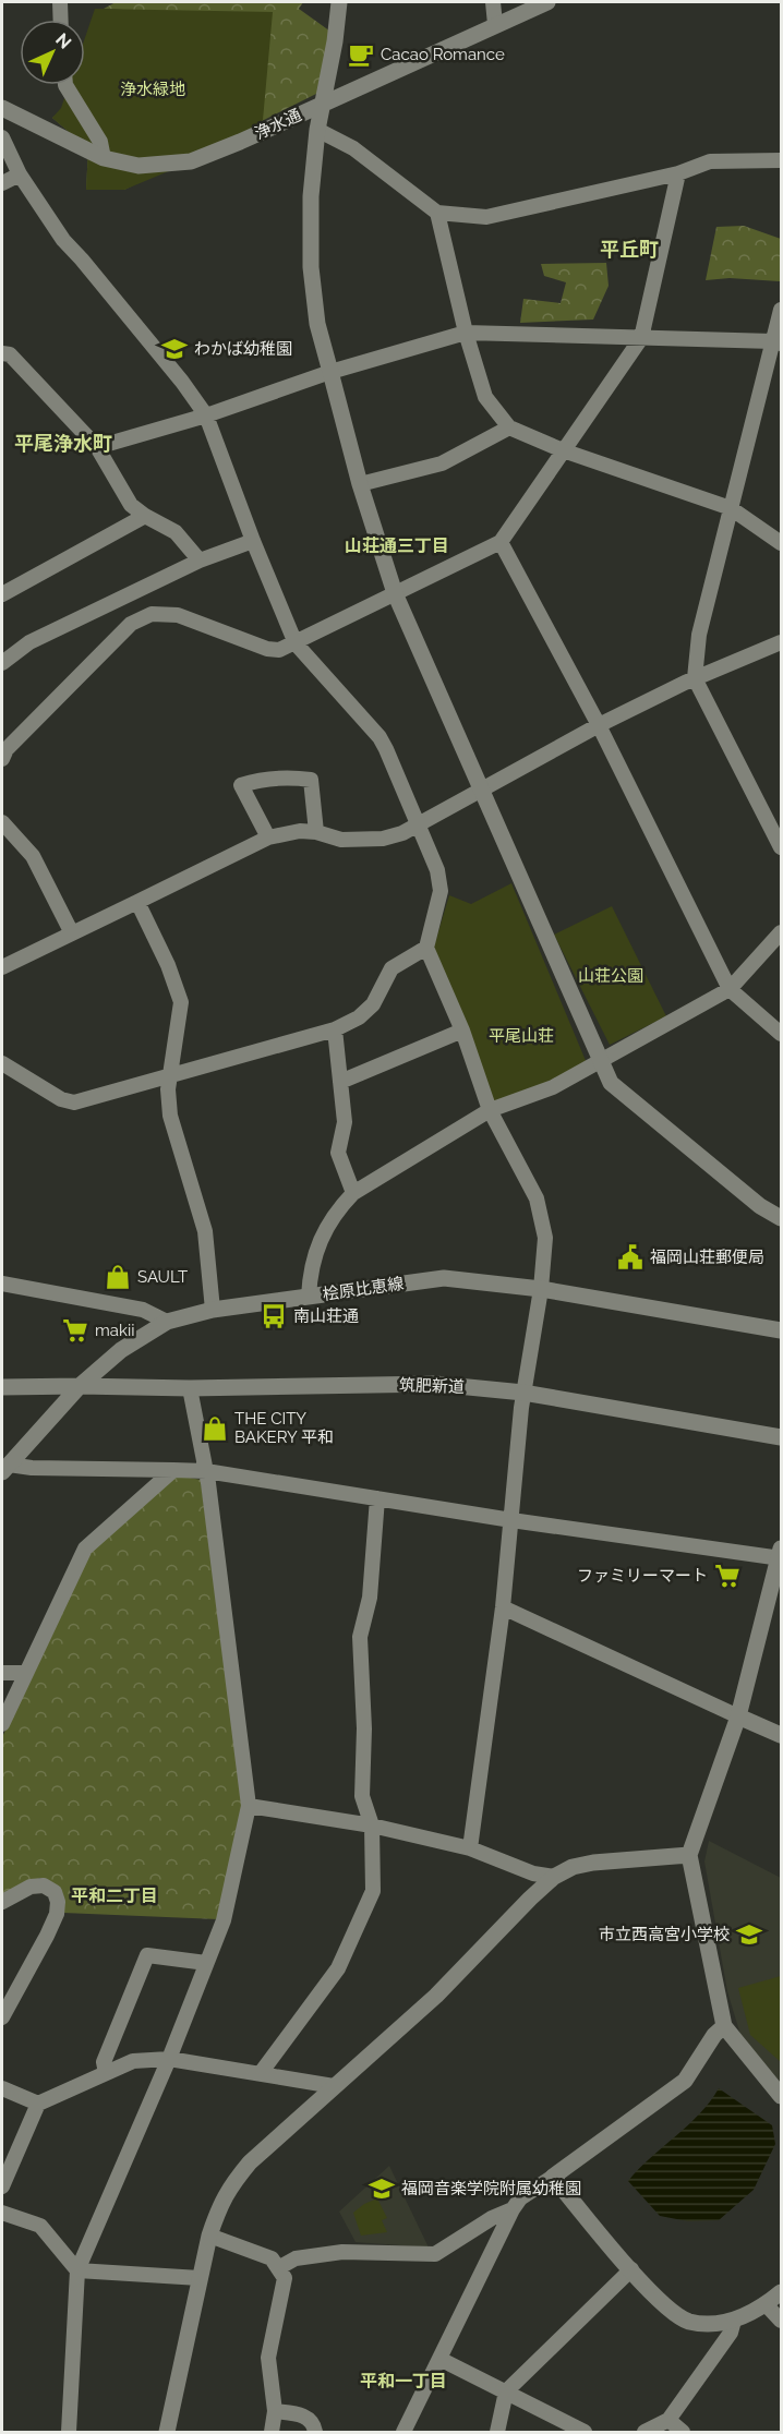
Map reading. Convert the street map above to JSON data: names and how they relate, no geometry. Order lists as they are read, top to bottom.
{
  "streets": {
    "street": ["浄水通", "桧原比恵線", "筑肥新道"]
  },
  "crossings": [
    ["桧原比恵線", "筑肥新道"]
  ],
  "districts": [
    "平丘町",
    "平尾浄水町",
    "山荘通三丁目",
    "平和二丁目",
    "平和一丁目"
  ],
  "parks": ["浄水緑地", "山荘公園", "平尾山荘"],
  "places": {
    "cafe": ["Cacao Romance"],
    "school or university": ["わかば幼稚園", "市立西高宮小学校", "福岡音楽学院附属幼稚園"],
    "public building": ["福岡山荘郵便局"],
    "shop": ["SAULT", "THE CITY BAKERY 平和"],
    "bus stop": ["南山荘通"],
    "supermarket": ["makii", "ファミリーマート"]
  },
  "north": "top right"
}
